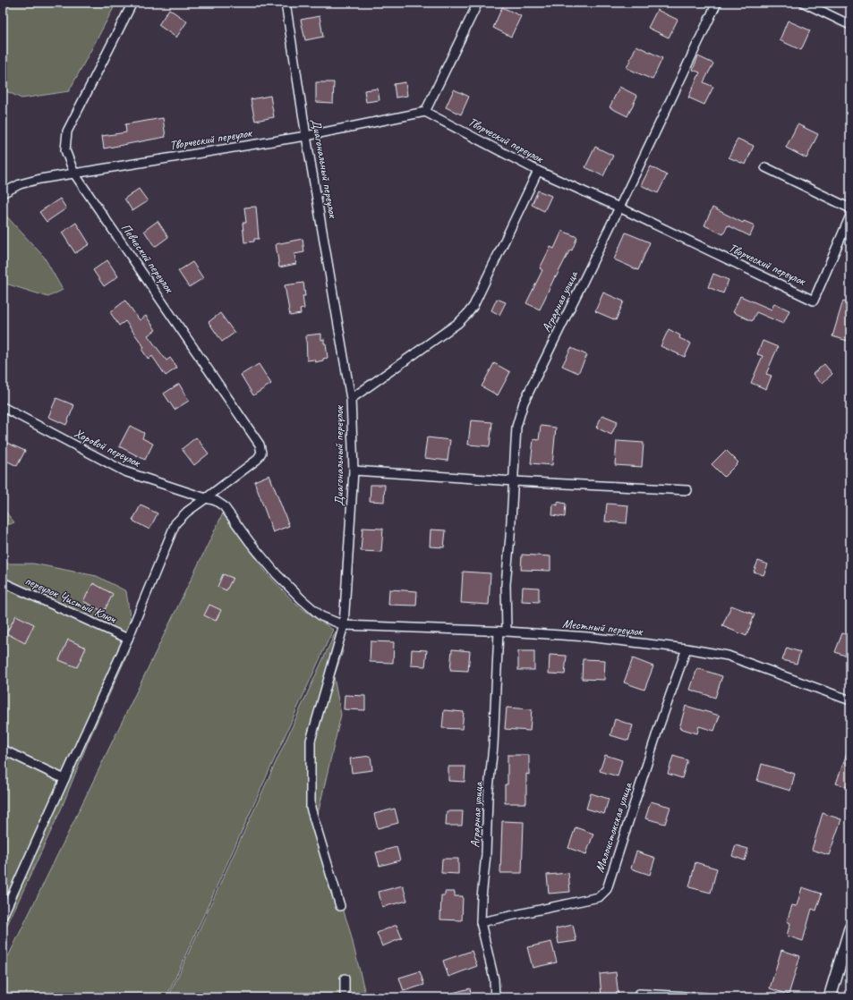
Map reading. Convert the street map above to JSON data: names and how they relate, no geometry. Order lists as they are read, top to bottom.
{
  "streets": {
    "street": [
      "Творческий переулок",
      "Диагональный переулок",
      "Певческий переулок",
      "Аграрная улица",
      "Хоровой переулок",
      "переулок Чистый Ключ",
      "Местный переулок",
      "Малоистокская улица"
    ]
  },
  "crossings": [
    ["Творческий переулок", "Диагональный переулок"],
    ["Творческий переулок", "Певческий переулок"],
    ["Творческий переулок", "Аграрная улица"],
    ["Диагональный переулок", "Хоровой переулок"],
    ["Диагональный переулок", "Местный переулок"],
    ["Певческий переулок", "Хоровой переулок"],
    ["Певческий переулок", "переулок Чистый Ключ"],
    ["Аграрная улица", "Местный переулок"],
    ["Аграрная улица", "Малоистокская улица"],
    ["Хоровой переулок", "Местный переулок"],
    ["Местный переулок", "Малоистокская улица"]
  ]
}
